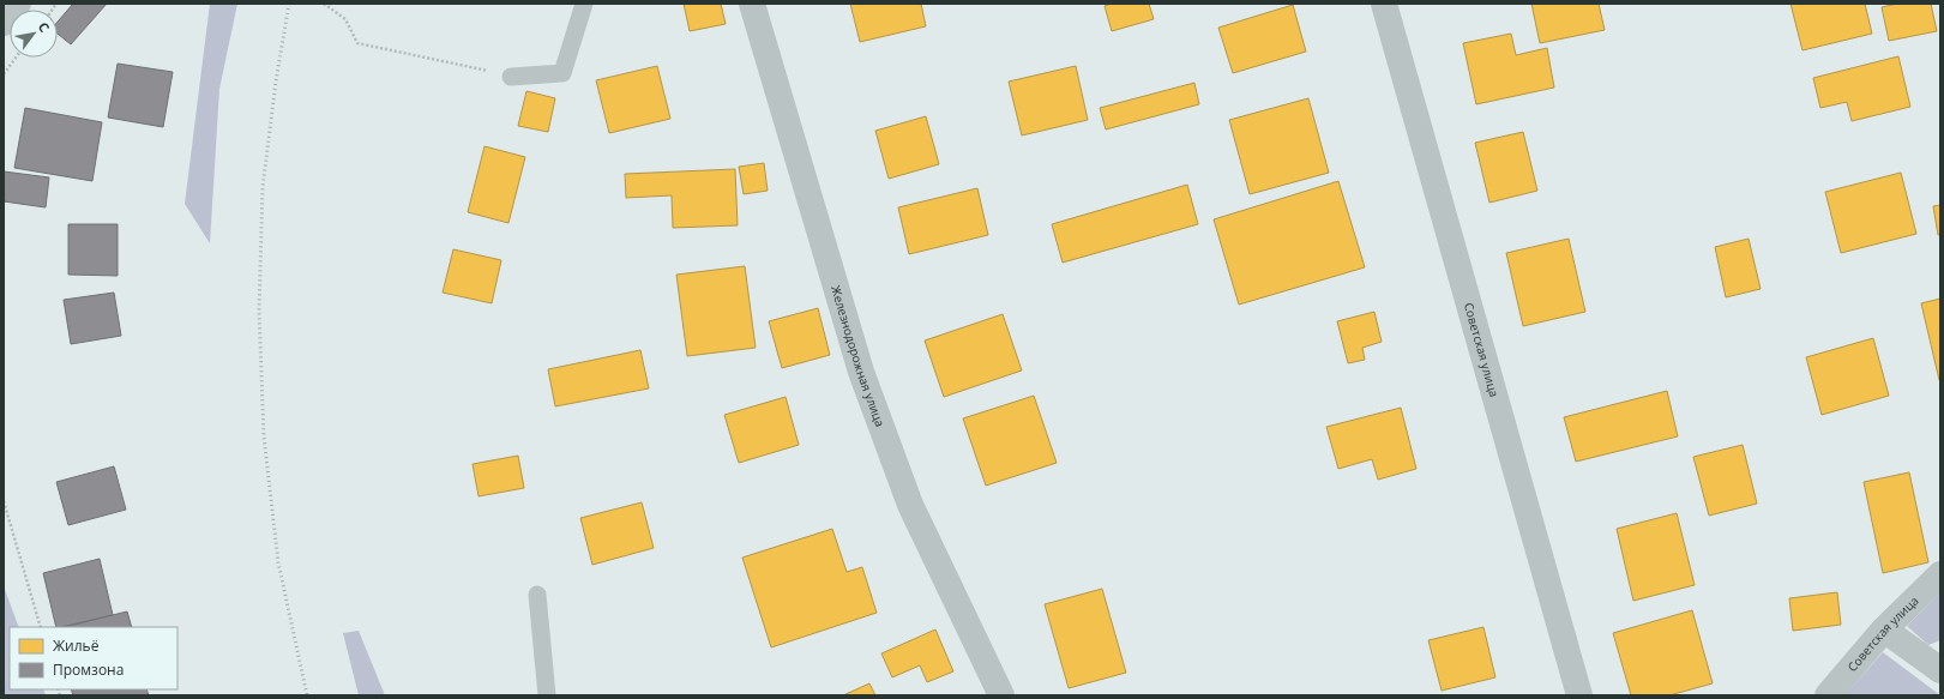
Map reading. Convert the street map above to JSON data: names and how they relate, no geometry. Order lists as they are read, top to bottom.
{
  "streets": {
    "street": ["Советская улица", "Железнодорожная улица"]
  },
  "legend": ["Жильё", "Промзона"],
  "north": "top right"
}
